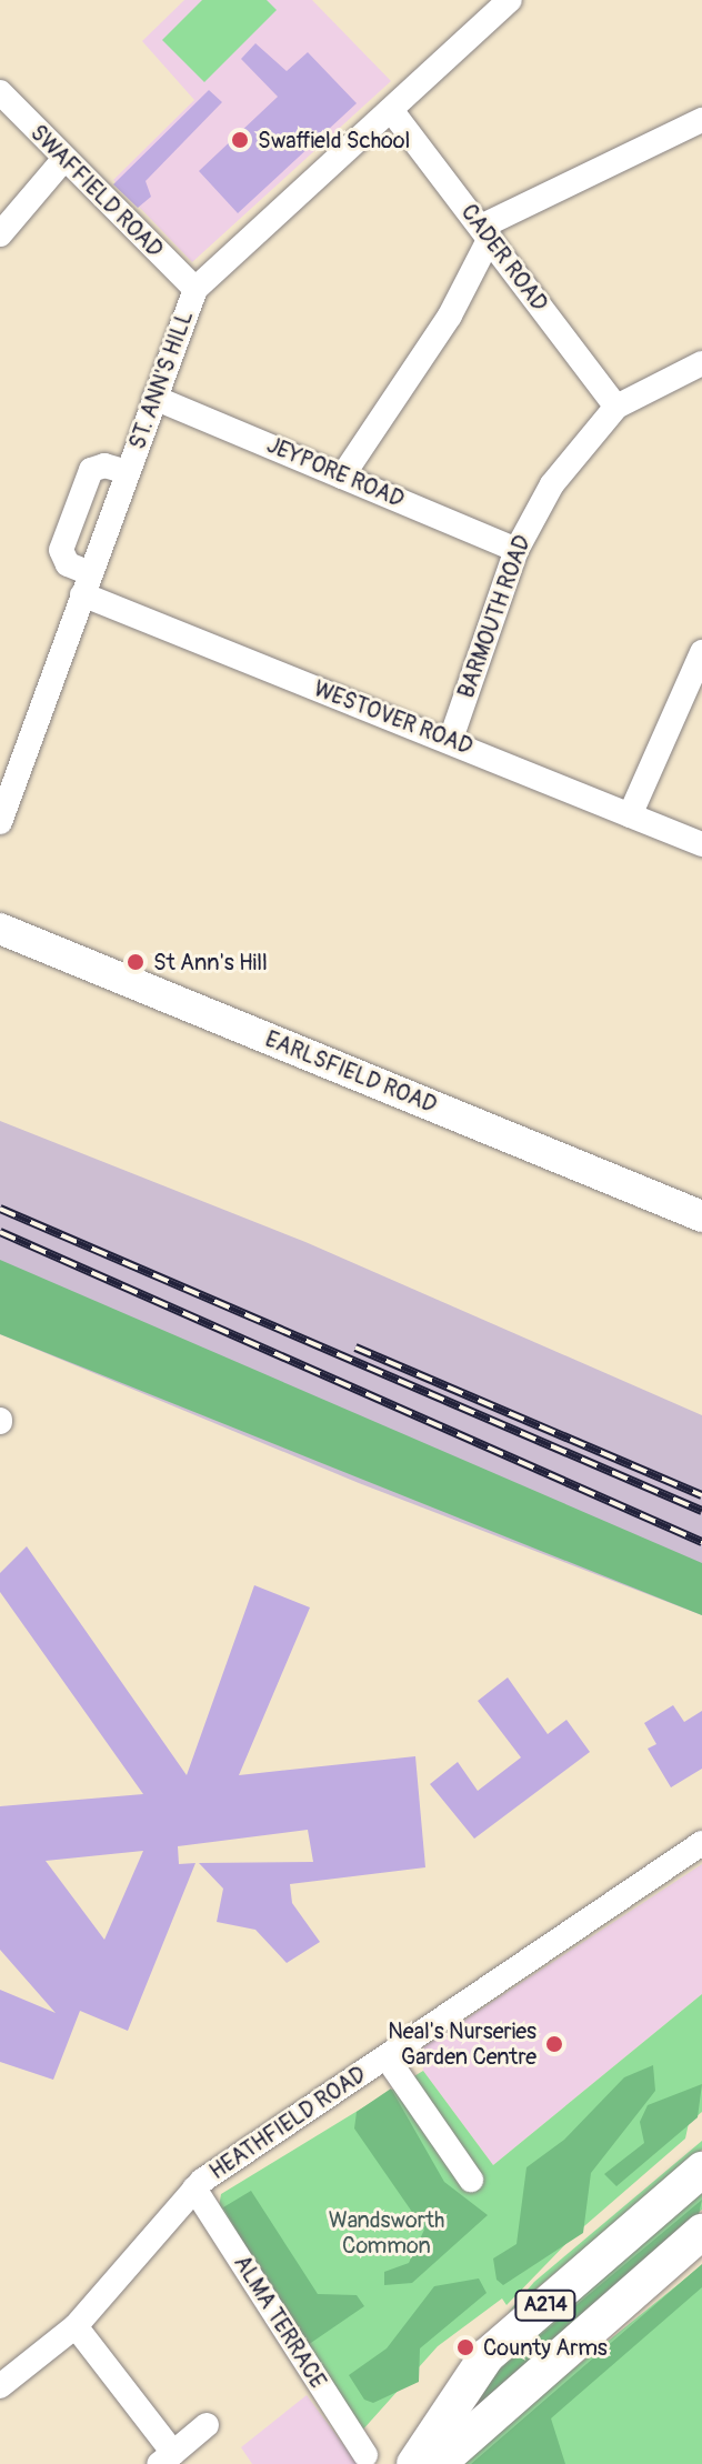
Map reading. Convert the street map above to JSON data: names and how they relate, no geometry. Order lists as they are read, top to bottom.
{
  "streets": {
    "highway": ["A214"],
    "main road": ["EARLSFIELD ROAD"],
    "street": [
      "SWAFFIELD ROAD",
      "CADER ROAD",
      "ST. ANN'S HILL",
      "JEYPORE ROAD",
      "BARMOUTH ROAD",
      "WESTOVER ROAD",
      "HEATHFIELD ROAD",
      "ALMA TERRACE"
    ]
  },
  "crossings": [
    ["SWAFFIELD ROAD", "ST. ANN'S HILL"],
    ["CADER ROAD", "ST. ANN'S HILL"],
    ["CADER ROAD", "BARMOUTH ROAD"],
    ["ST. ANN'S HILL", "JEYPORE ROAD"],
    ["ST. ANN'S HILL", "WESTOVER ROAD"],
    ["JEYPORE ROAD", "BARMOUTH ROAD"],
    ["BARMOUTH ROAD", "WESTOVER ROAD"],
    ["HEATHFIELD ROAD", "ALMA TERRACE"]
  ],
  "parks": ["Wandsworth Common"],
  "places": [
    "Swaffield School",
    "St Ann's Hill",
    "Neal's Nurseries Garden Centre",
    "County Arms"
  ]
}
